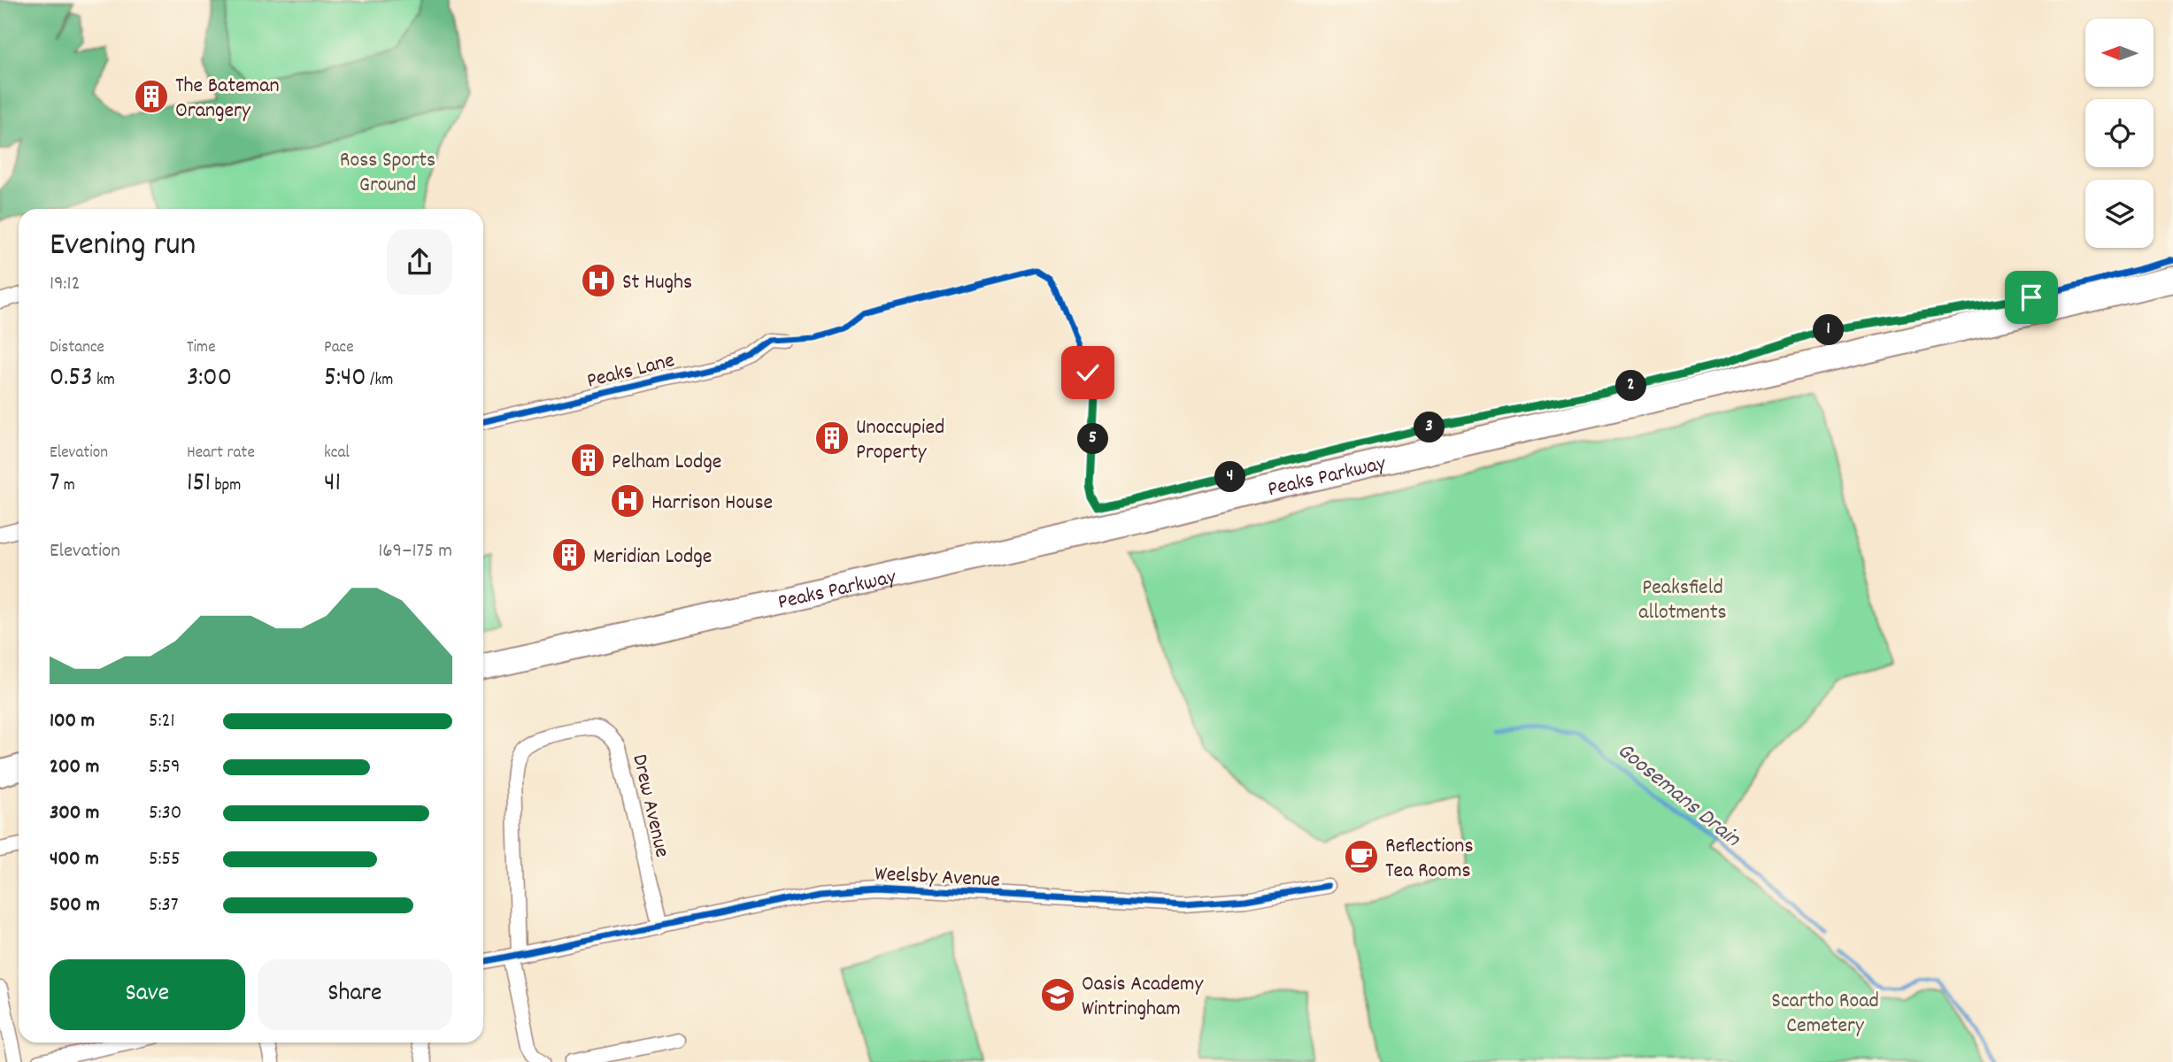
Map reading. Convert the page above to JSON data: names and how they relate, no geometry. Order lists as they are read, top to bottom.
{
  "streets": {
    "highway": ["Peaks Parkway"],
    "street": ["Peaks Lane", "Drew Avenue", "Weelsby Avenue"]
  },
  "crossings": [
    ["Drew Avenue", "Weelsby Avenue"]
  ],
  "water": ["Goosemans Drain"],
  "parks": ["Ross Sports Ground", "Peaksfield allotments", "Scartho Road Cemetery"],
  "places": {
    "building": [
      "The Bateman Orangery",
      "Unoccupied Property",
      "Pelham Lodge",
      "Meridian Lodge"
    ],
    "hospital": ["St Hughs", "Harrison House"],
    "cafe": ["Reflections Tea Rooms"],
    "school or university": ["Oasis Academy Wintringham"]
  },
  "north": "left",
  "page": {
    "heading": ["Evening run", "19:12"],
    "pins": [
      "1",
      "2",
      "3",
      "5",
      "4"
    ],
    "stats": [
      ["Distance", "0.53 km"],
      ["Time", "3:00"],
      ["Pace", "5:40 /km"],
      ["Elevation", "7 m"],
      ["Heart rate", "151 bpm"],
      ["kcal", "41"]
    ],
    "chart": ["Elevation", "169–175 m"],
    "list": [
      {
        "name": "100 m",
        "note": "5:21"
      },
      {
        "name": "200 m",
        "note": "5:59"
      },
      {
        "name": "300 m",
        "note": "5:30"
      },
      {
        "name": "400 m",
        "note": "5:55"
      },
      {
        "name": "500 m",
        "note": "5:37"
      }
    ],
    "buttons": ["Save", "Share"]
  }
}
